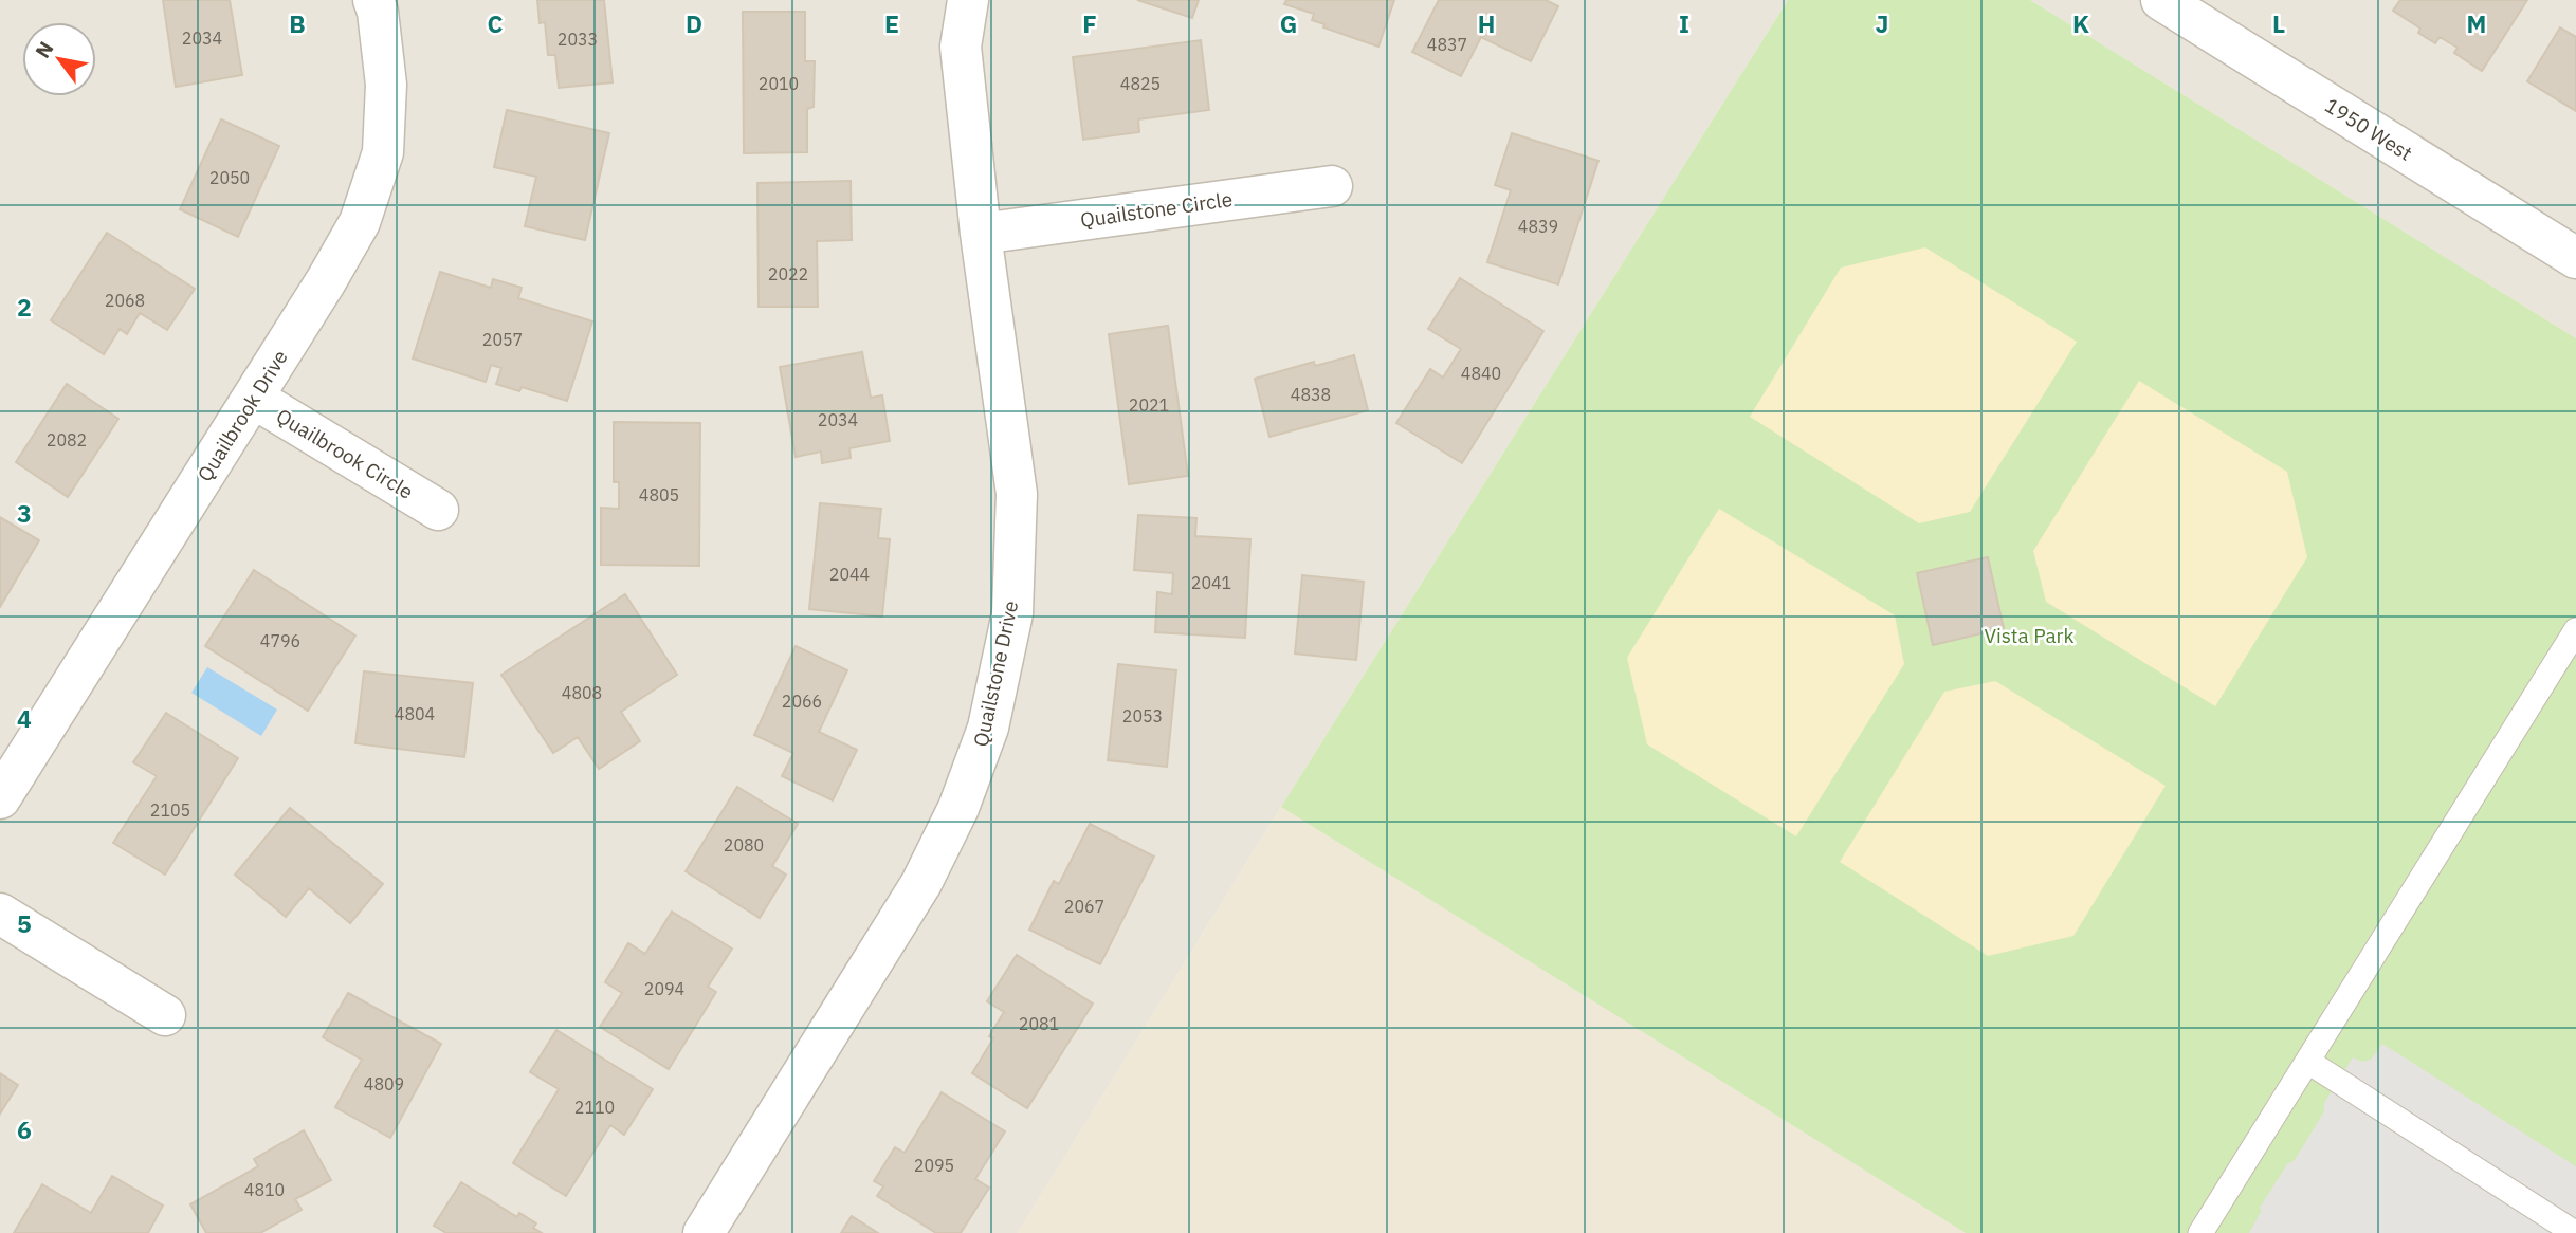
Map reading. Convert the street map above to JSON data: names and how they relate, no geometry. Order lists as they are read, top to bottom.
{
  "streets": {
    "street": [
      "1950 West",
      "Quailstone Circle",
      "Quailbrook Drive",
      "Quailbrook Circle",
      "Quailstone Drive"
    ]
  },
  "crossings": [
    ["Quailstone Circle", "Quailstone Drive"],
    ["Quailbrook Drive", "Quailbrook Circle"]
  ],
  "parks": ["Vista Park"],
  "house_numbers": [
    "2034",
    "2033",
    "4837",
    "2010",
    "4825",
    "2050",
    "4839",
    "2022",
    "2068",
    "2057",
    "4840",
    "4838",
    "2021",
    "2034",
    "2082",
    "4805",
    "2044",
    "2041",
    "4796",
    "4808",
    "2066",
    "4804",
    "2053",
    "2105",
    "2080",
    "2067",
    "2094",
    "2081",
    "4809",
    "2110",
    "2095",
    "4810"
  ],
  "north": "top left",
  "grid": {
    "columns": [
      "B",
      "C",
      "D",
      "E",
      "F",
      "G",
      "H",
      "I",
      "J",
      "K",
      "L",
      "M"
    ],
    "rows": [
      "2",
      "3",
      "4",
      "5",
      "6"
    ]
  }
}
